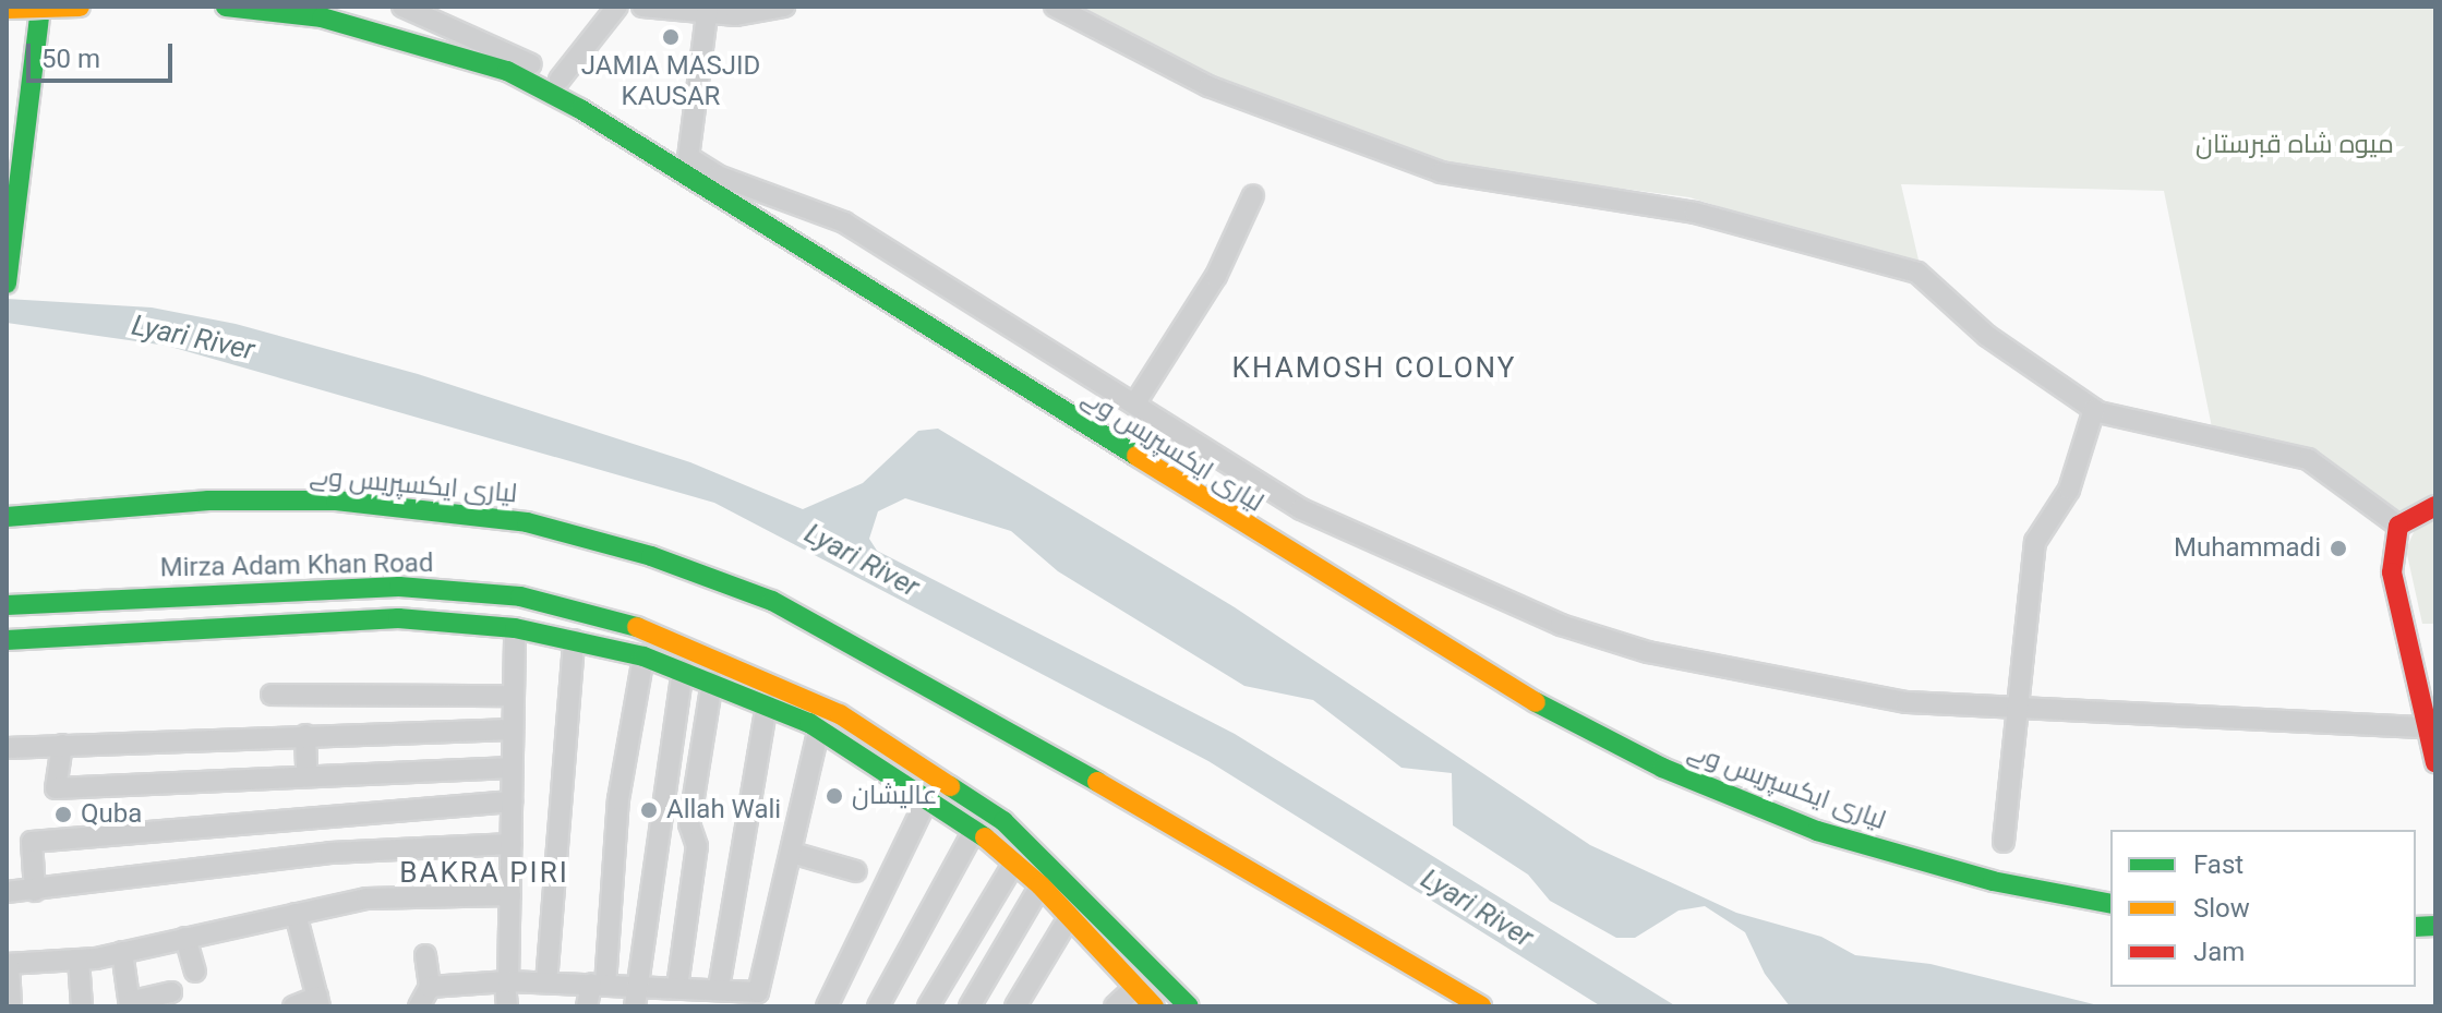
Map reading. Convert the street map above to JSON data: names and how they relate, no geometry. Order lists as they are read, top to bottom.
{
  "streets": {
    "main road": ["لیاری ایکسپریس وے", "Mirza Adam Khan Road"]
  },
  "districts": ["KHAMOSH COLONY", "BAKRA PIRI"],
  "water": ["Lyari River"],
  "parks": ["میوہ شاہ قبرستان"],
  "places": [
    "JAMIA MASJID KAUSAR",
    "Muhammadi",
    "عالیشان",
    "Allah Wali",
    "Quba"
  ],
  "legend": ["Fast", "Slow", "Jam"],
  "scale_bar": "50 m"
}
